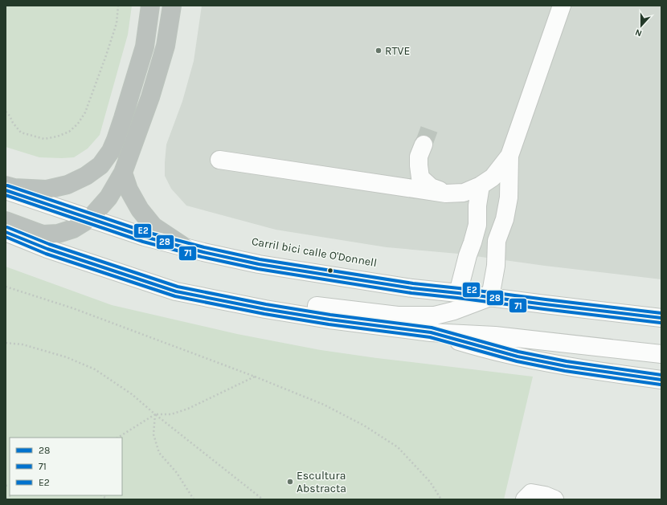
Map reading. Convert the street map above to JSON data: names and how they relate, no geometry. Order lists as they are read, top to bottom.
{
  "places": ["RTVE", "Escultura Abstracta"],
  "lines": ["transit line E2", "transit line 28", "transit line 71"],
  "legend": ["28", "71", "E2"],
  "north": "bottom"
}
